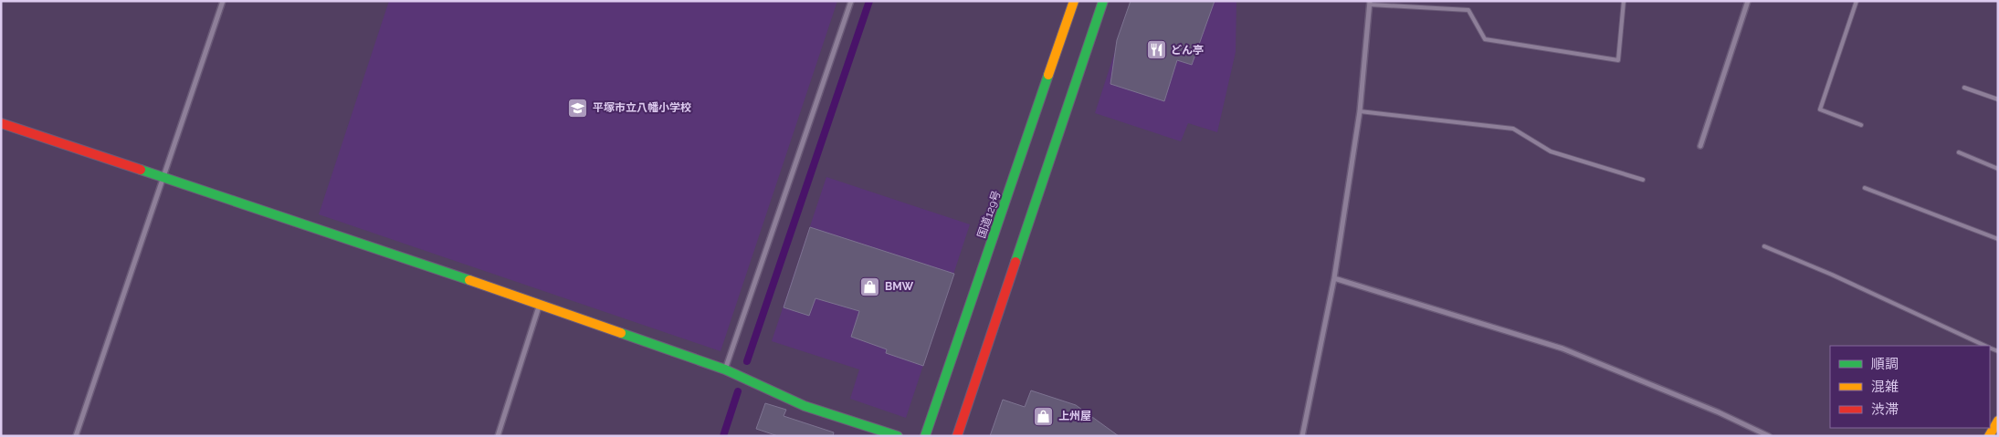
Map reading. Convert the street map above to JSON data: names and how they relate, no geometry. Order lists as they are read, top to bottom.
{
  "streets": {
    "main road": ["国道129号"]
  },
  "places": {
    "restaurant": ["どん亭"],
    "school or university": ["平塚市立八幡小学校"],
    "shop": ["BMW", "上州屋"]
  },
  "legend": ["順調", "混雑", "渋滞"]
}
